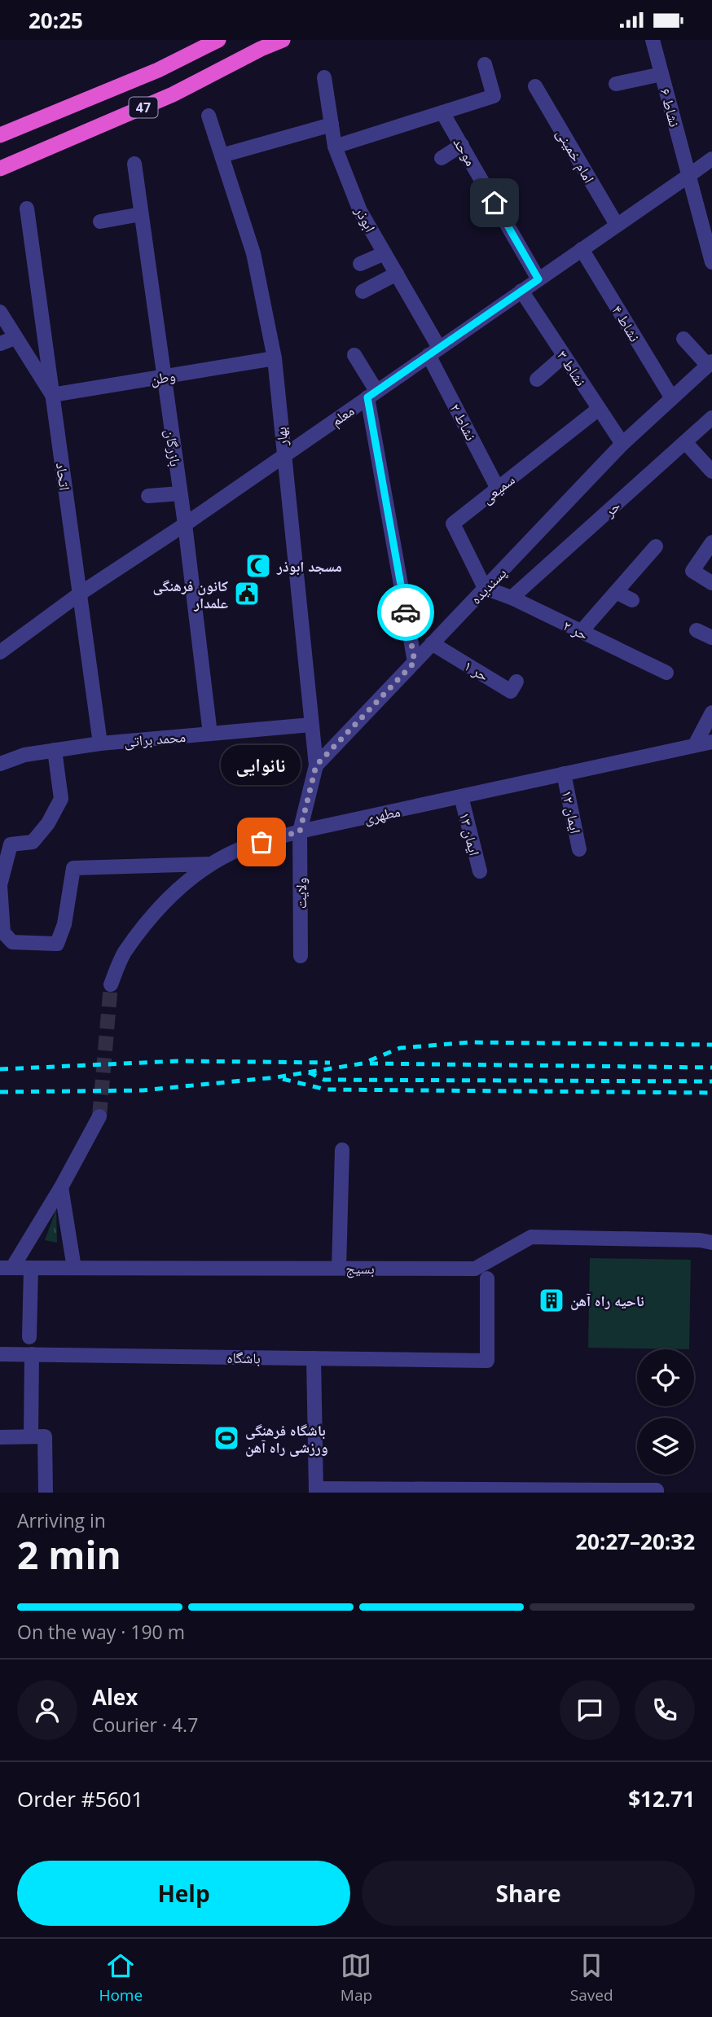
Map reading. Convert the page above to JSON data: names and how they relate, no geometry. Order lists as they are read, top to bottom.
{
  "streets": {
    "highway": ["47"],
    "street": [
      "نشاط ۶",
      "موحد",
      "امام خمینی",
      "ابوذر",
      "نشاط ۴",
      "نشاط ۳",
      "وطن",
      "معلم",
      "نشاط ۲",
      "بهار",
      "بازرگان",
      "اتحاد",
      "سمیعی",
      "حر",
      "پسندیده",
      "حر ۲",
      "حر ۱",
      "محمد براتی",
      "ایمان ۱۲",
      "مطهری",
      "ایمان ۱۳",
      "ولایت",
      "بسیج",
      "باشگاه"
    ]
  },
  "crossings": [
    ["نشاط ۶", "معلم"],
    ["موحد", "معلم"],
    ["امام خمینی", "معلم"],
    ["ابوذر", "معلم"],
    ["ابوذر", "نشاط ۲"],
    ["نشاط ۴", "معلم"],
    ["نشاط ۴", "پسندیده"],
    ["نشاط ۳", "معلم"],
    ["نشاط ۳", "سمیعی"],
    ["نشاط ۳", "پسندیده"],
    ["وطن", "بهار"],
    ["وطن", "بازرگان"],
    ["وطن", "اتحاد"],
    ["معلم", "نشاط ۲"],
    ["معلم", "بهار"],
    ["معلم", "بازرگان"],
    ["معلم", "اتحاد"],
    ["نشاط ۲", "سمیعی"],
    ["بهار", "پسندیده"],
    ["بهار", "محمد براتی"],
    ["بازرگان", "محمد براتی"],
    ["اتحاد", "محمد براتی"],
    ["سمیعی", "پسندیده"],
    ["سمیعی", "حر ۲"],
    ["حر", "حر ۲"],
    ["پسندیده", "حر ۲"],
    ["پسندیده", "حر ۱"],
    ["پسندیده", "مطهری"],
    ["پسندیده", "ولایت"],
    ["ایمان ۱۲", "مطهری"],
    ["مطهری", "ایمان ۱۳"],
    ["مطهری", "ولایت"]
  ],
  "places": {
    "mosque": ["مسجد ابوذر"],
    "public building": ["کانون فرهنگی علمدار"],
    "other": ["نانوایی"],
    "building": ["ناحیه راه آهن"],
    "sports": ["باشگاه فرهنگی ورزشی راه آهن"]
  },
  "page": {
    "status": "20:25",
    "bubble": "نانوایی",
    "heading": ["2 min", "Arriving in", "20:27–20:32"],
    "panel": [
      "Alex",
      "Courier · 4.7",
      "Order #5601",
      "$12.71"
    ],
    "bar": "On the way · 190 m",
    "buttons": ["Help", "Share"],
    "tabs": ["Home", "Map", "Saved"]
  }
}
